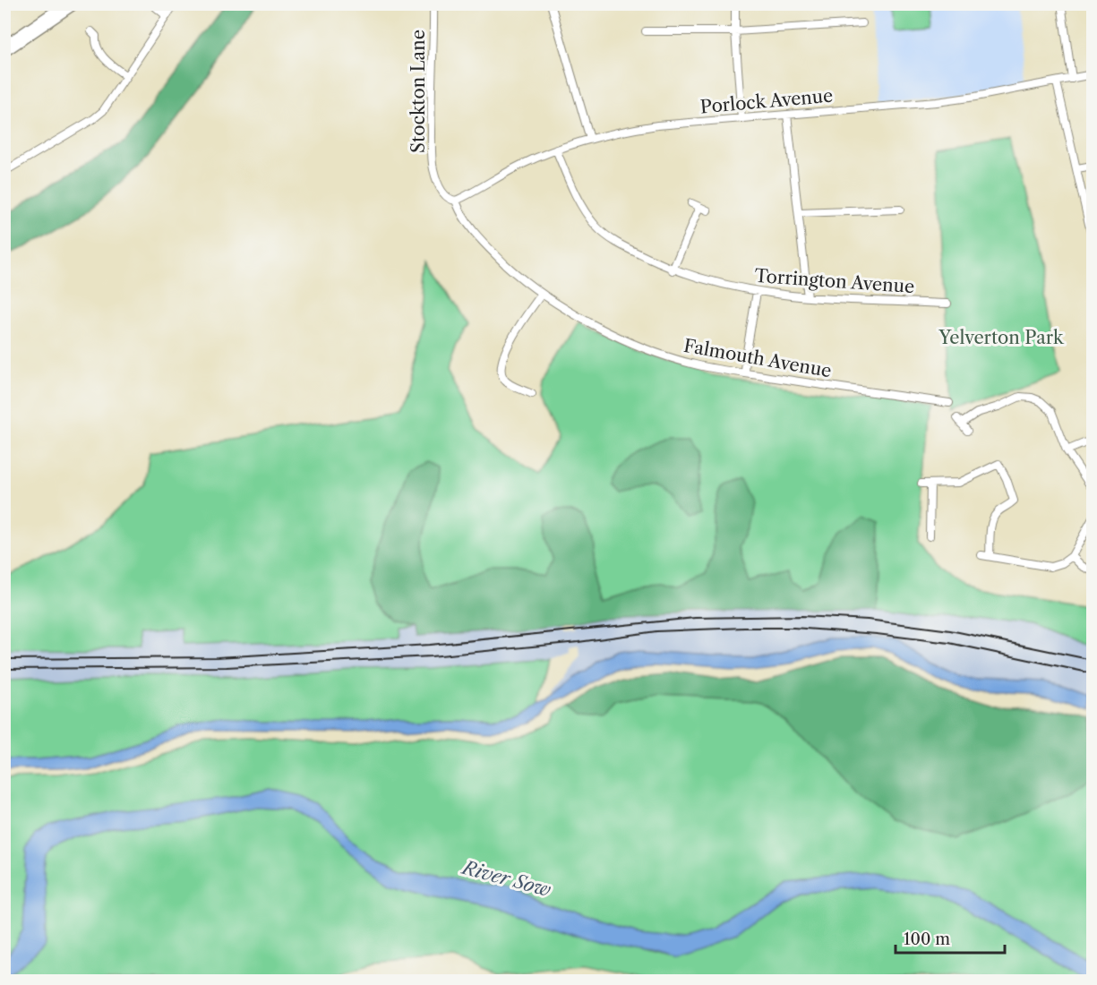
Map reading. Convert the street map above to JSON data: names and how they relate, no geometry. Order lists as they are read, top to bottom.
{
  "streets": {
    "street": [
      "Stockton Lane",
      "Porlock Avenue",
      "Torrington Avenue",
      "Falmouth Avenue"
    ]
  },
  "crossings": [
    ["Stockton Lane", "Porlock Avenue"],
    ["Stockton Lane", "Falmouth Avenue"],
    ["Porlock Avenue", "Torrington Avenue"],
    ["Porlock Avenue", "Falmouth Avenue"]
  ],
  "water": ["River Sow"],
  "parks": ["Yelverton Park"],
  "scale_bar": "100 m"
}
